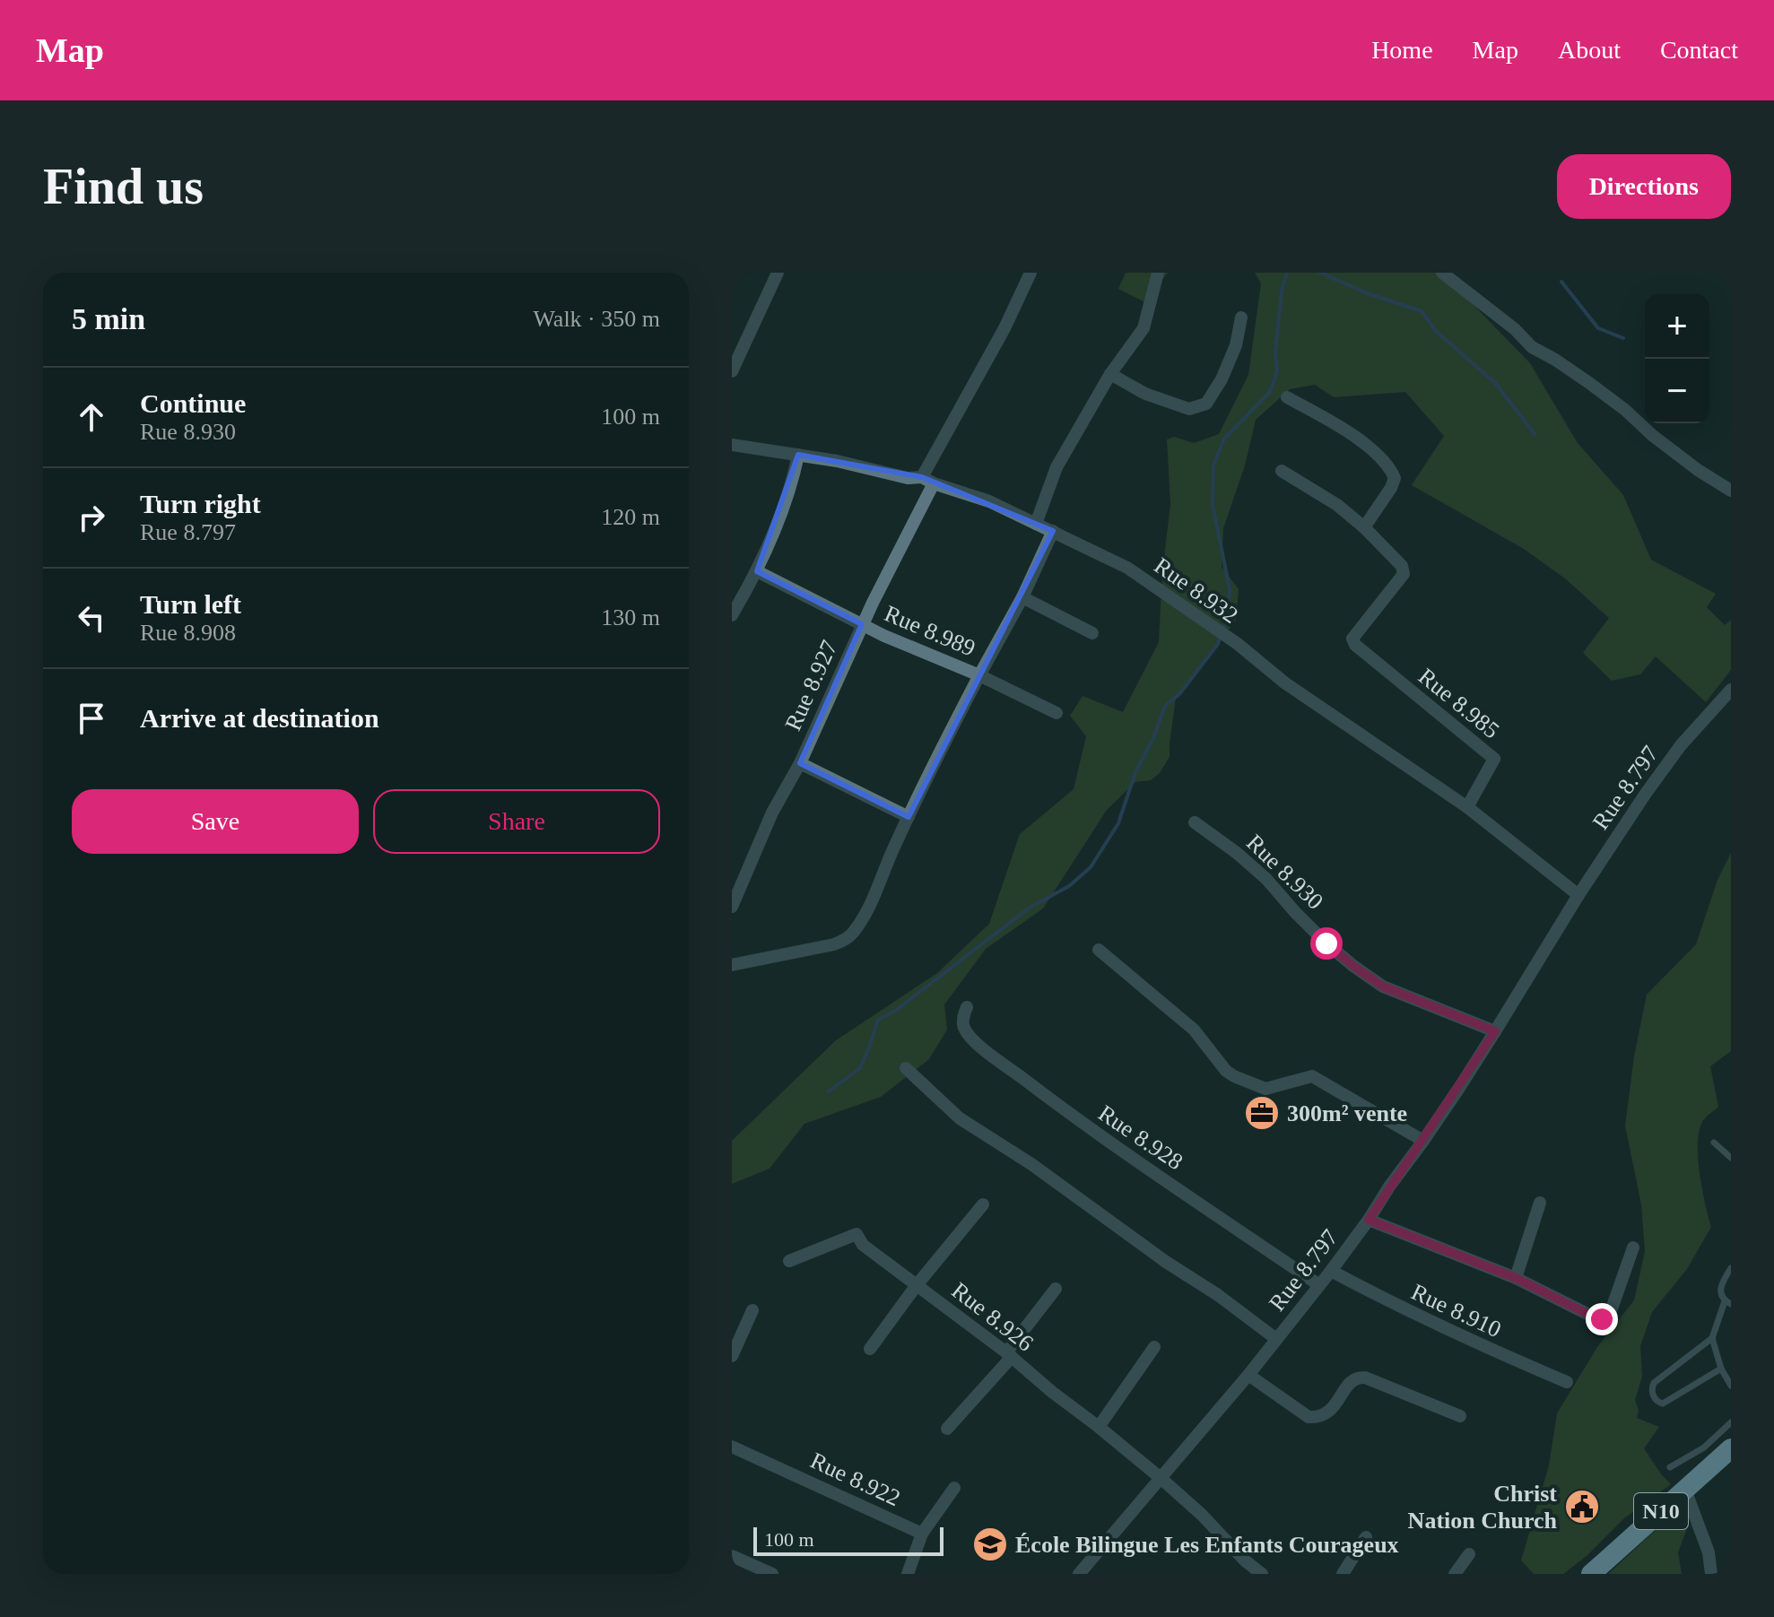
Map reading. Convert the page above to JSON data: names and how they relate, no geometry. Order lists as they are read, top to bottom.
{
  "streets": {
    "highway": ["N10"],
    "street": [
      "Rue 8.932",
      "Rue 8.989",
      "Rue 8.927",
      "Rue 8.985",
      "Rue 8.797",
      "Rue 8.930",
      "Rue 8.928",
      "Rue 8.910",
      "Rue 8.926",
      "Rue 8.922"
    ]
  },
  "crossings": [
    ["Rue 8.932", "Rue 8.989"],
    ["Rue 8.932", "Rue 8.927"],
    ["Rue 8.932", "Rue 8.985"],
    ["Rue 8.932", "Rue 8.797"],
    ["Rue 8.989", "Rue 8.927"],
    ["Rue 8.797", "Rue 8.930"],
    ["Rue 8.797", "Rue 8.928"],
    ["Rue 8.797", "Rue 8.910"],
    ["Rue 8.797", "Rue 8.926"]
  ],
  "places": {
    "office": ["300m² vente"],
    "public building": ["Christ Nation Church"],
    "school or university": ["École Bilingue Les Enfants Courageux"]
  },
  "scale_bar": "100 m",
  "page": {
    "header": "Map",
    "nav": [
      "Home",
      "Map",
      "About",
      "Contact"
    ],
    "buttons": [
      "Directions",
      ["Save", "Share"]
    ],
    "title": "Find us",
    "heading": ["5 min", "Walk · 350 m"],
    "map_buttons": ["+", "−"],
    "list": [
      ["Continue", "Rue 8.930", "100 m"],
      ["Turn right", "Rue 8.797", "120 m"],
      ["Turn left", "Rue 8.908", "130 m"],
      "Arrive at destination"
    ],
    "scale": "100 m"
  }
}
